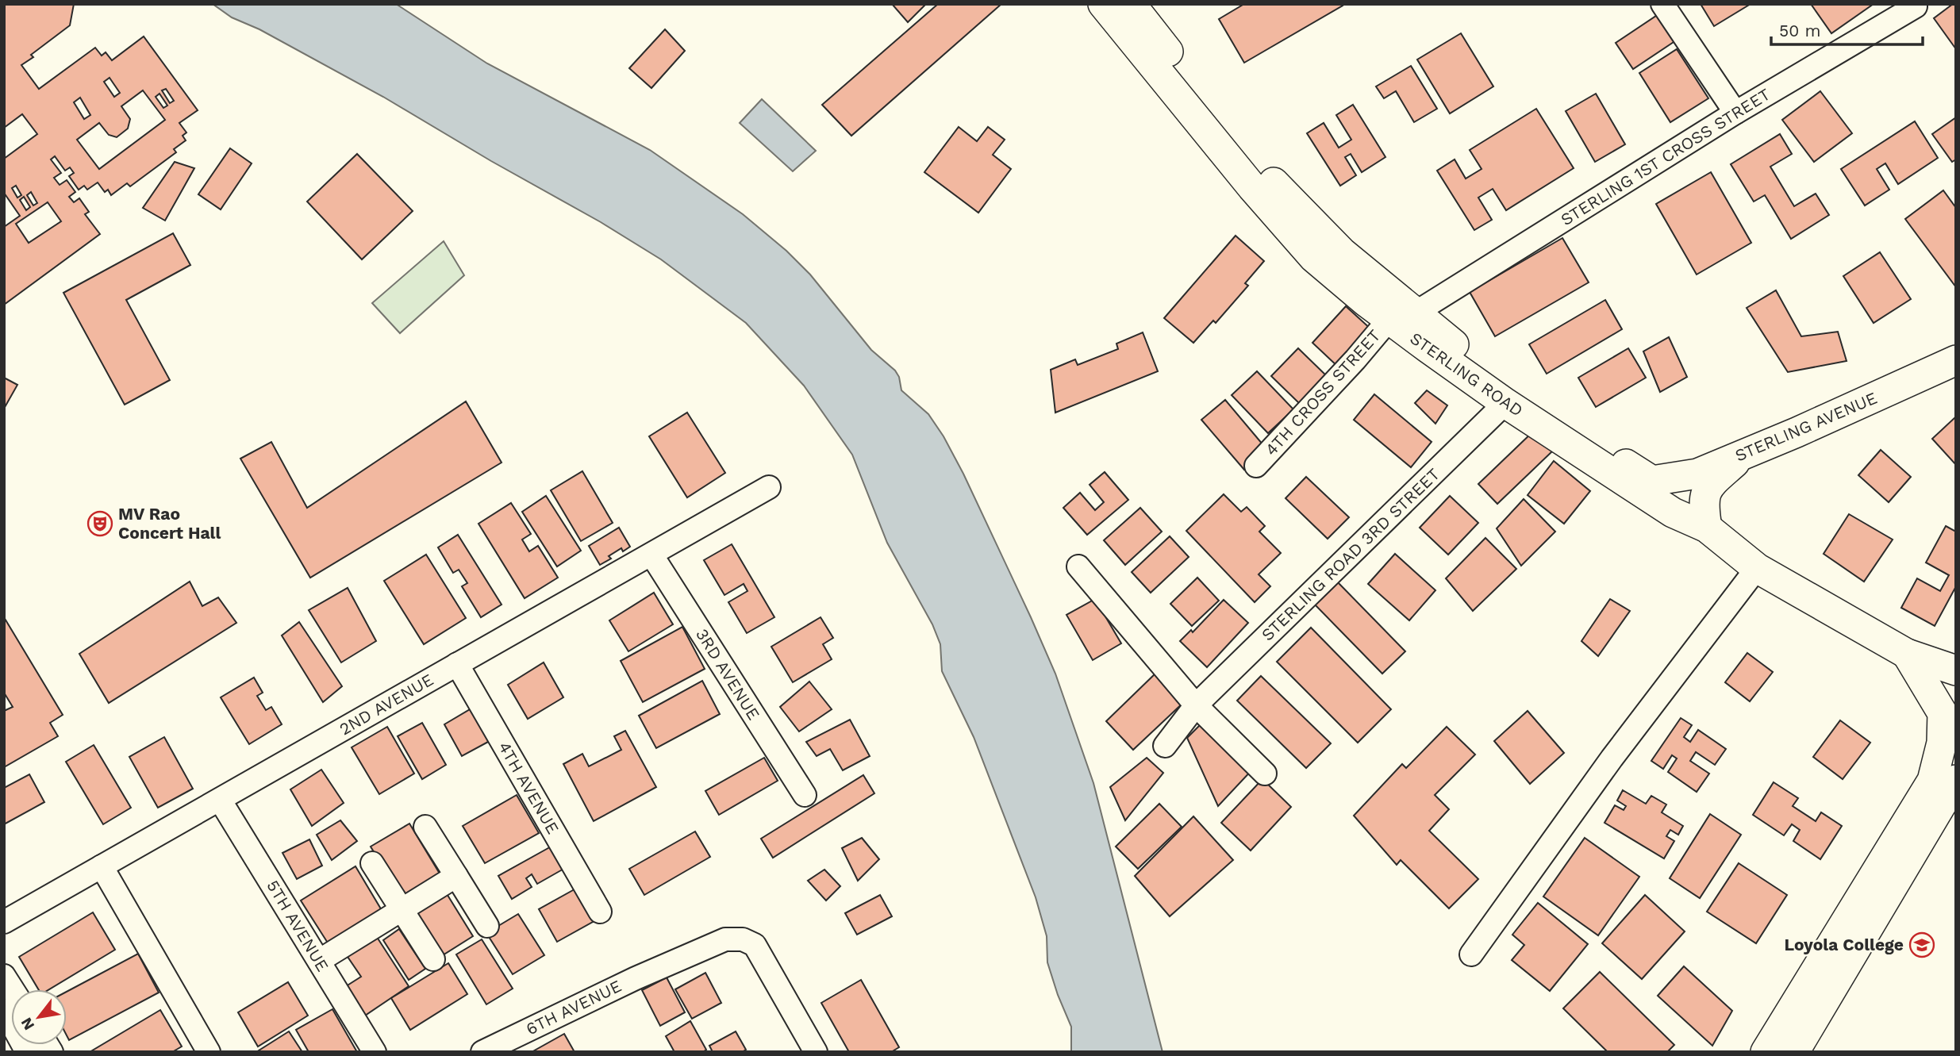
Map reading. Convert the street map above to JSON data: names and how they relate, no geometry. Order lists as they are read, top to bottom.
{
  "streets": {
    "main road": ["STERLING ROAD", "STERLING AVENUE"],
    "street": [
      "STERLING 1ST CROSS STREET",
      "4TH CROSS STREET",
      "STERLING ROAD 3RD STREET",
      "3RD AVENUE",
      "2ND AVENUE",
      "4TH AVENUE",
      "5TH AVENUE",
      "6TH AVENUE"
    ]
  },
  "crossings": [
    ["STERLING 1ST CROSS STREET", "STERLING ROAD"],
    ["STERLING 1ST CROSS STREET", "4TH CROSS STREET"],
    ["STERLING ROAD", "4TH CROSS STREET"],
    ["STERLING ROAD", "STERLING AVENUE"],
    ["STERLING ROAD", "STERLING ROAD 3RD STREET"],
    ["3RD AVENUE", "2ND AVENUE"],
    ["2ND AVENUE", "4TH AVENUE"],
    ["2ND AVENUE", "5TH AVENUE"]
  ],
  "places": {
    "theatre": ["MV Rao Concert Hall"],
    "school or university": ["Loyola College"]
  },
  "scale_bar": "50 m",
  "north": "bottom left"
}
